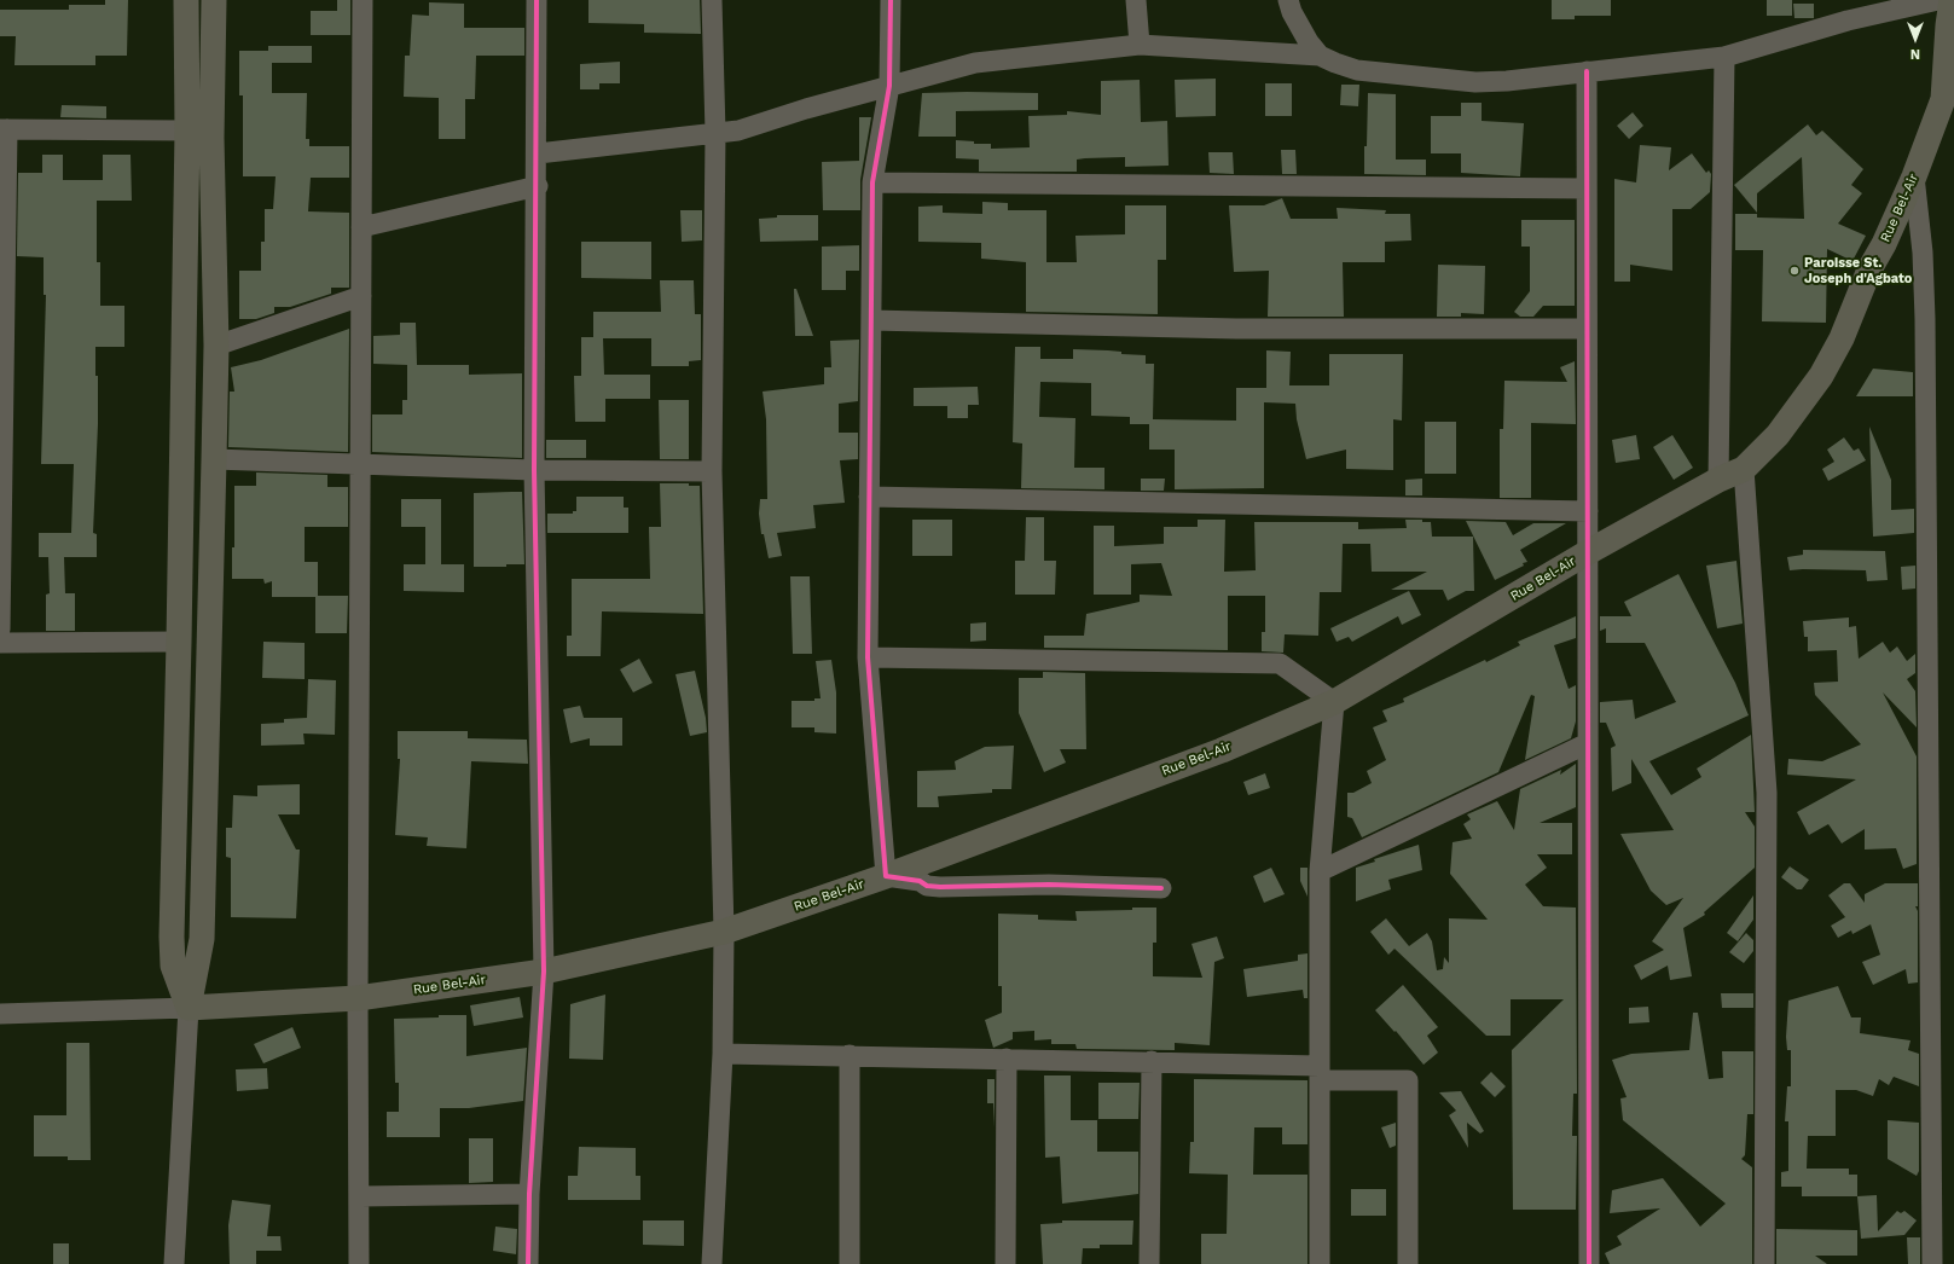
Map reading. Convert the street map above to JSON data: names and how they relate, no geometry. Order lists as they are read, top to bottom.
{
  "streets": {
    "main road": ["Rue Bel-Air"]
  },
  "places": ["Paroisse St. Joseph d'Agbato"],
  "north": "bottom"
}
